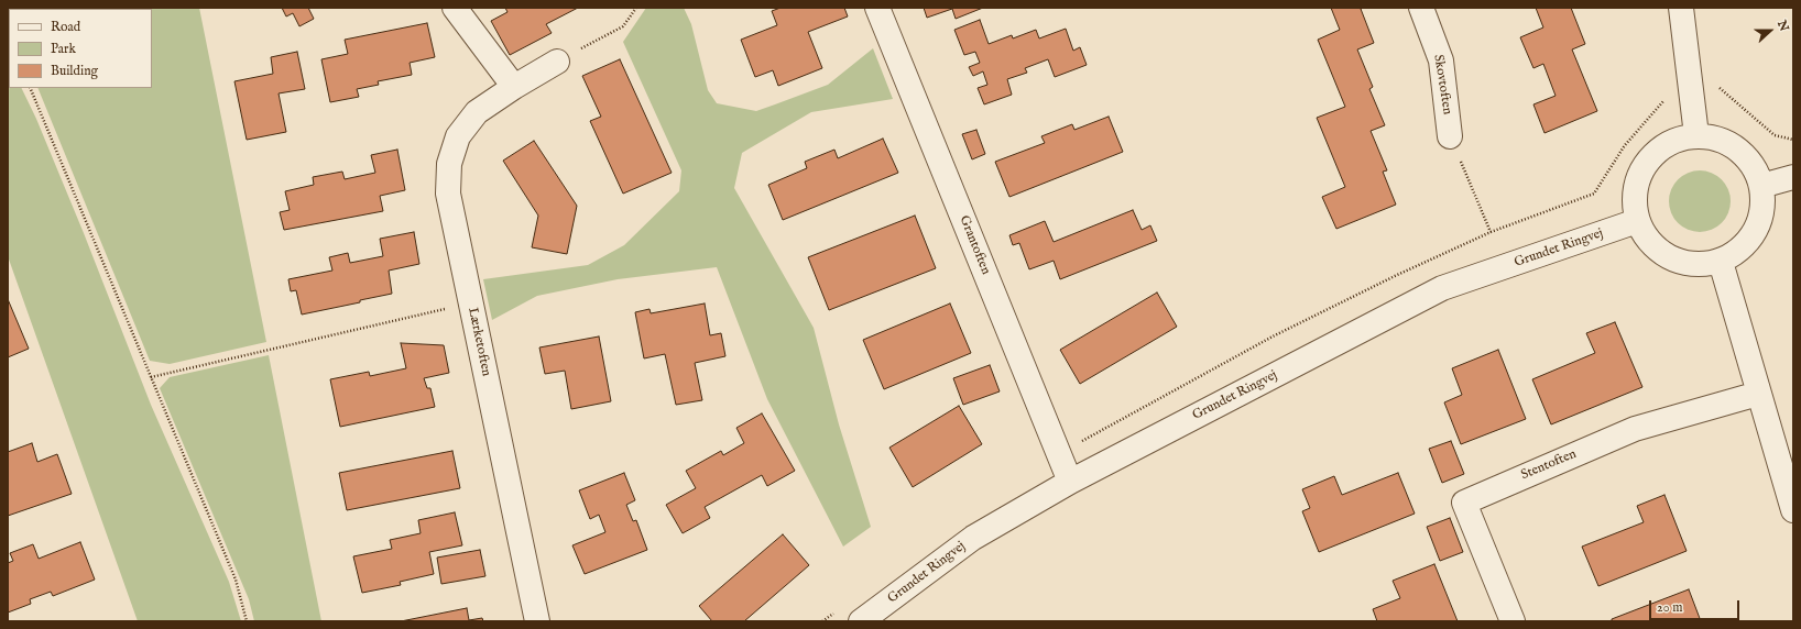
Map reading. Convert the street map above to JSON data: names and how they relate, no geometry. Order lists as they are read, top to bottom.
{
  "streets": {
    "street": [
      "Skovtoften",
      "Grantoften",
      "Grundet Ringvej",
      "Lærketoften",
      "Stentoften"
    ]
  },
  "crossings": [
    ["Grantoften", "Grundet Ringvej"]
  ],
  "legend": ["Road", "Park", "Building"],
  "scale_bar": "20 m",
  "north": "right"
}
